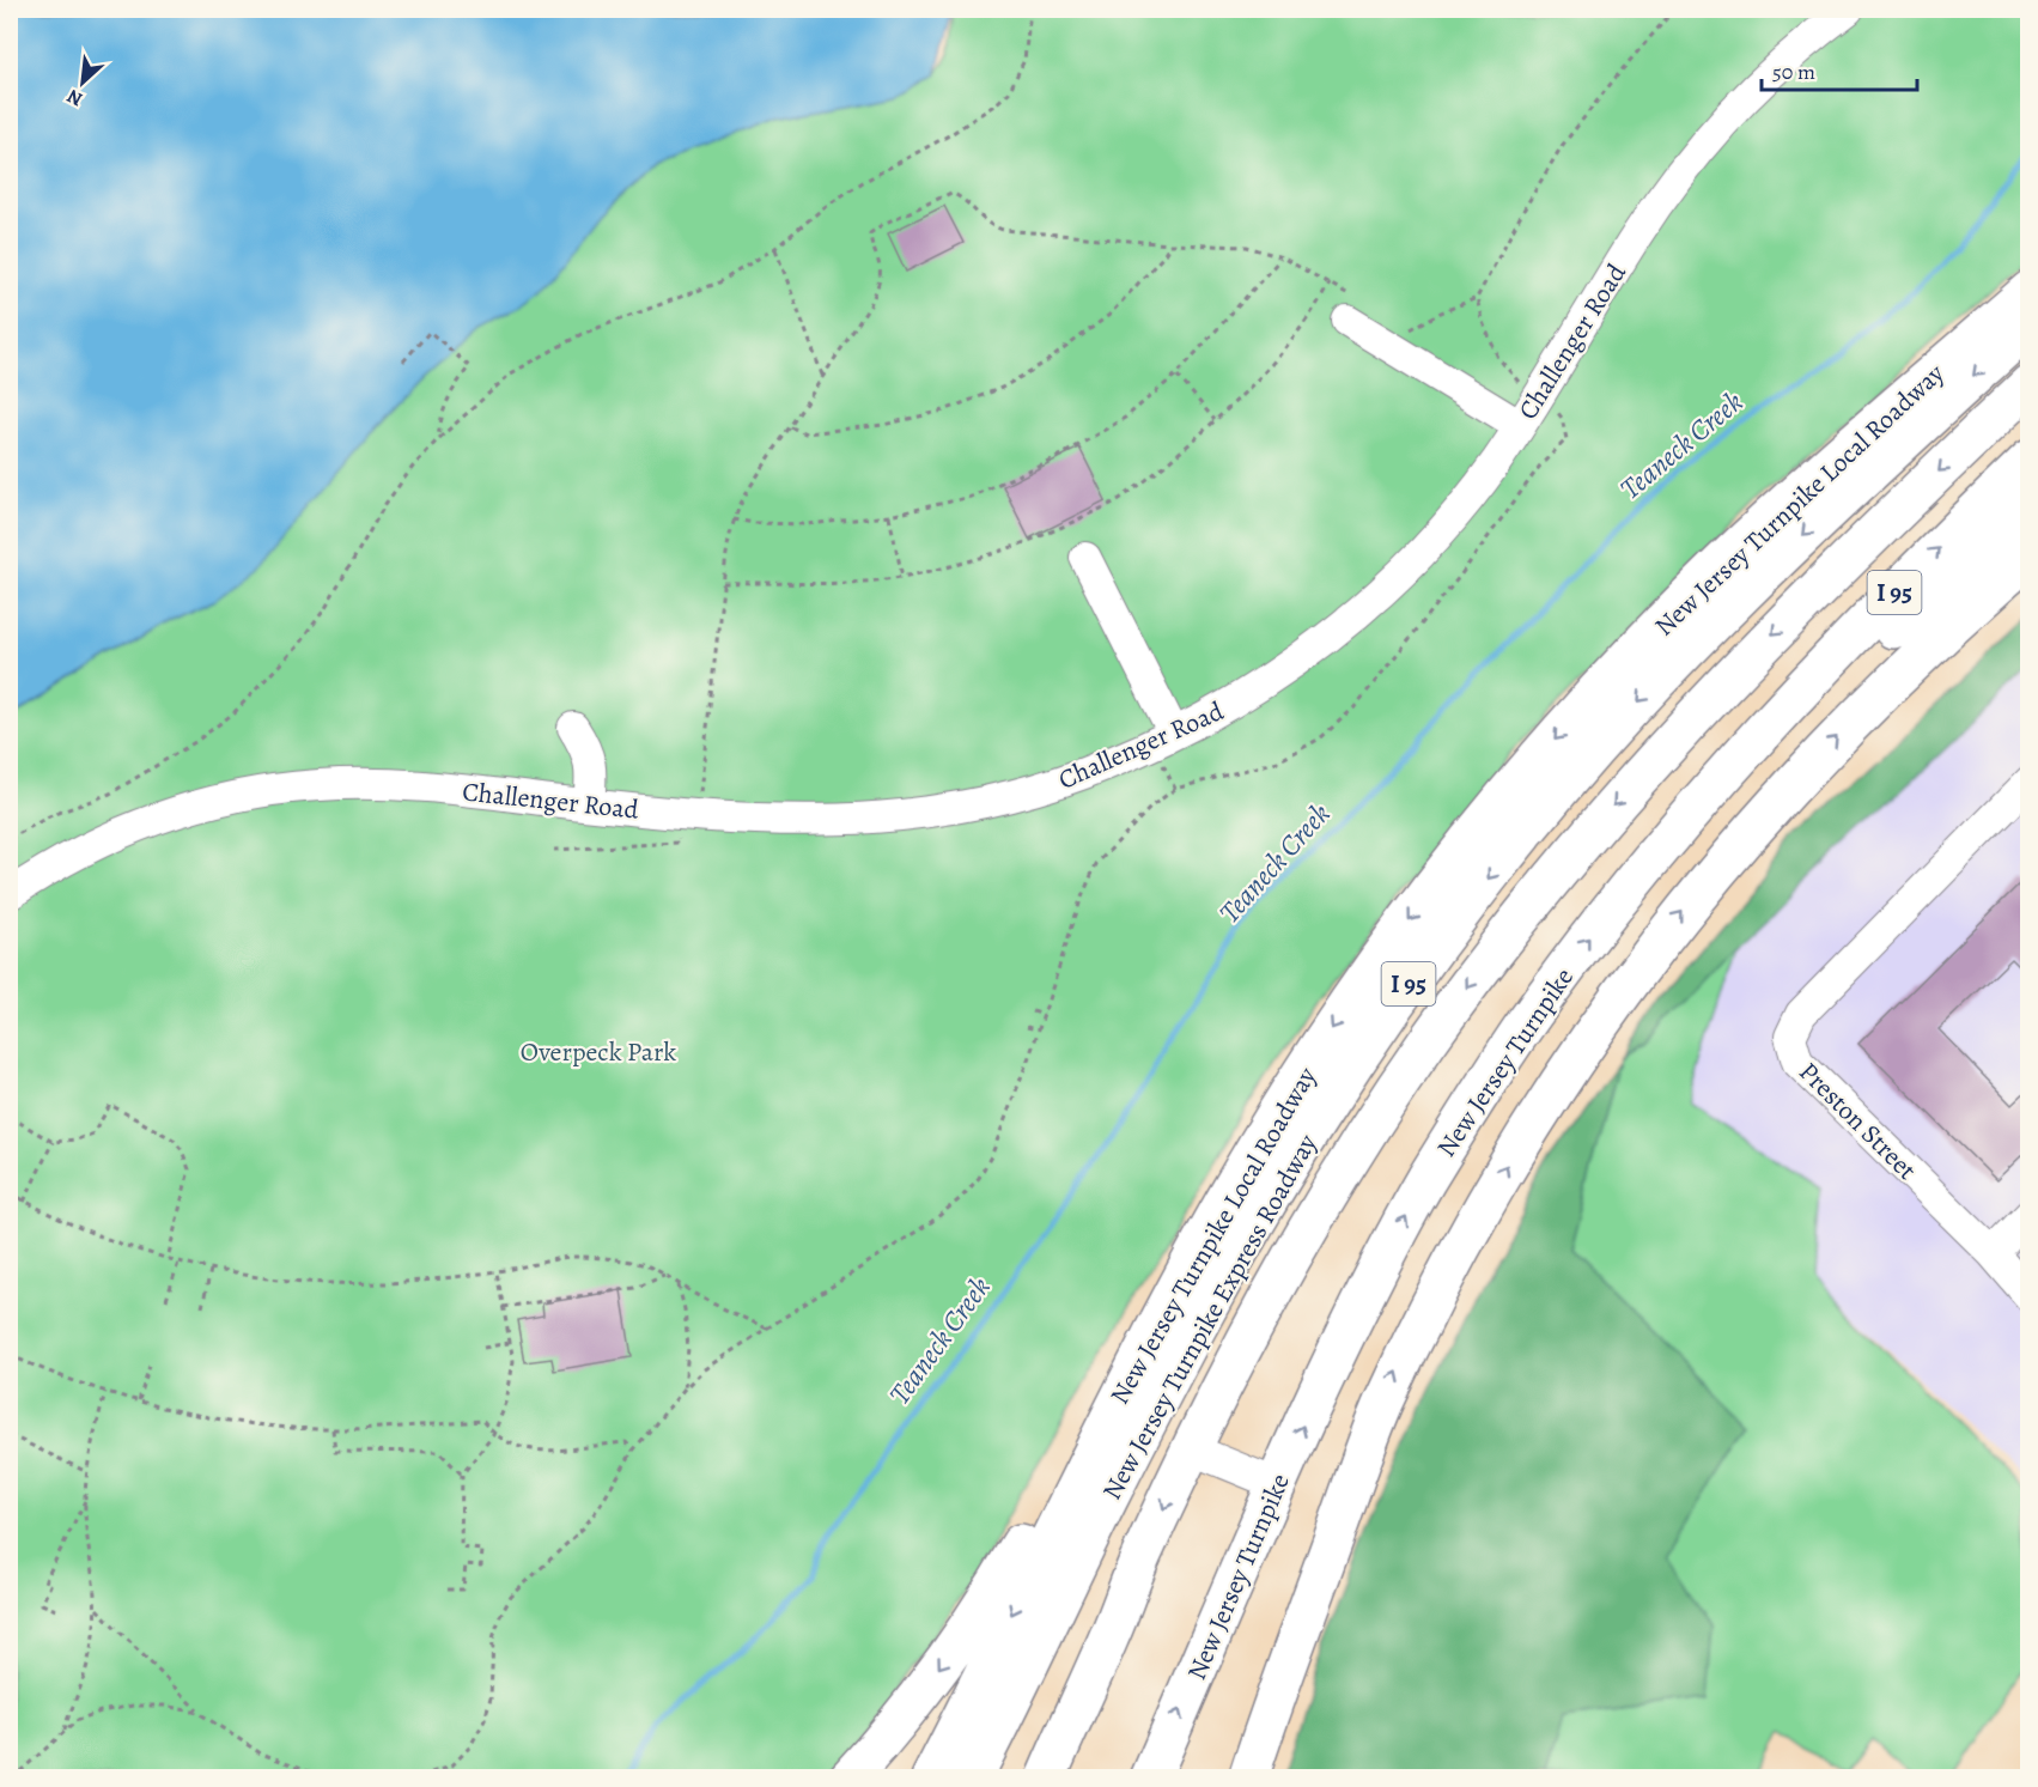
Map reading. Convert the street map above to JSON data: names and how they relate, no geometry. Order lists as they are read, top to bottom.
{
  "streets": {
    "highway": [
      "New Jersey Turnpike Local Roadway",
      "I 95",
      "New Jersey Turnpike",
      "New Jersey Turnpike Express Roadway"
    ],
    "street": ["Challenger Road", "Preston Street"]
  },
  "water": ["Teaneck Creek"],
  "parks": ["Overpeck Park"],
  "scale_bar": "50 m",
  "north": "bottom left"
}
